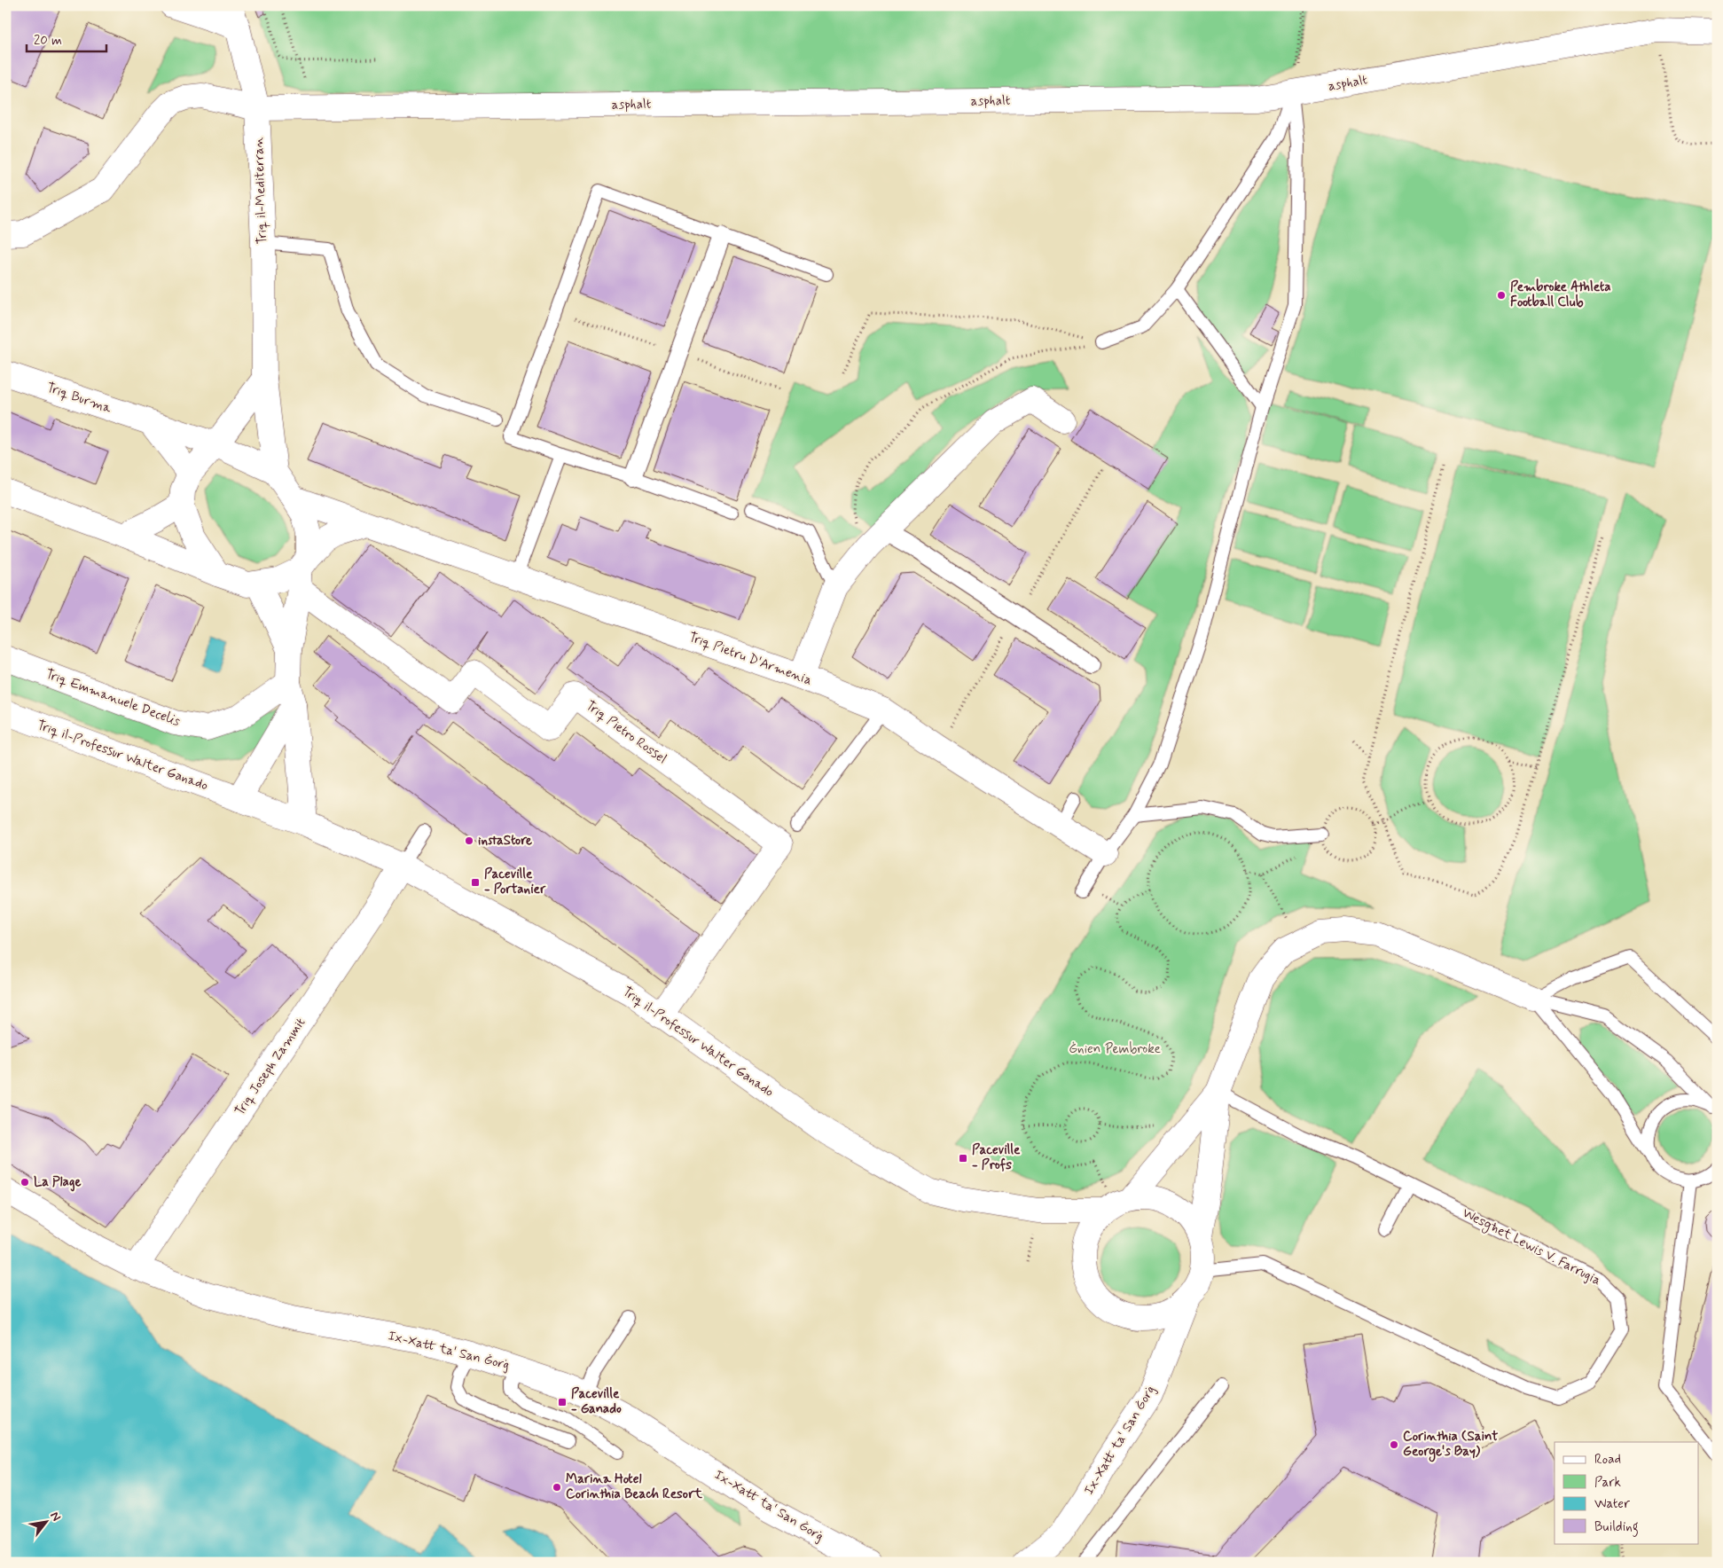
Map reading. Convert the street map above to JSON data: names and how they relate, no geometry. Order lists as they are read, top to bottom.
{
  "streets": {
    "street": [
      "asphalt",
      "Triq il-Mediterran",
      "Triq Burma",
      "Triq Pietru D'Armenia",
      "Triq Emmanuele Decelis",
      "Triq Pietro Rossel",
      "Triq il-Professur Walter Ganado",
      "Triq Joseph Zammit",
      "Ix-Xatt ta' San Ġorġ"
    ],
    "lane": ["Wesgħet Lewis V. Farrugia"]
  },
  "crossings": [
    ["asphalt", "Triq il-Mediterran"],
    ["Triq il-Mediterran", "Triq Burma"],
    ["Triq il-Mediterran", "Triq Pietru D'Armenia"],
    ["Triq il-Mediterran", "Triq Pietro Rossel"],
    ["Triq Burma", "Triq Pietru D'Armenia"],
    ["Triq Burma", "Triq Pietro Rossel"],
    ["Triq Pietru D'Armenia", "Triq Pietro Rossel"],
    ["Triq Pietro Rossel", "Triq il-Professur Walter Ganado"],
    ["Triq il-Professur Walter Ganado", "Triq Joseph Zammit"],
    ["Triq il-Professur Walter Ganado", "Wesgħet Lewis V. Farrugia"],
    ["Triq il-Professur Walter Ganado", "Ix-Xatt ta' San Ġorġ"],
    ["Triq Joseph Zammit", "Ix-Xatt ta' San Ġorġ"],
    ["Wesgħet Lewis V. Farrugia", "Ix-Xatt ta' San Ġorġ"]
  ],
  "parks": ["Ġnien Pembroke"],
  "places": {
    "other": [
      "Pembroke Athleta Football Club",
      "instaStore",
      "La Plage",
      "Corinthia (Saint George's Bay)",
      "Marina Hotel Corinthia Beach Resort"
    ],
    "transit": ["Paceville - Portanier", "Paceville - Profs", "Paceville - Ganado"]
  },
  "legend": [
    "Road",
    "Park",
    "Water",
    "Building"
  ],
  "scale_bar": "20 m",
  "north": "top right"
}
